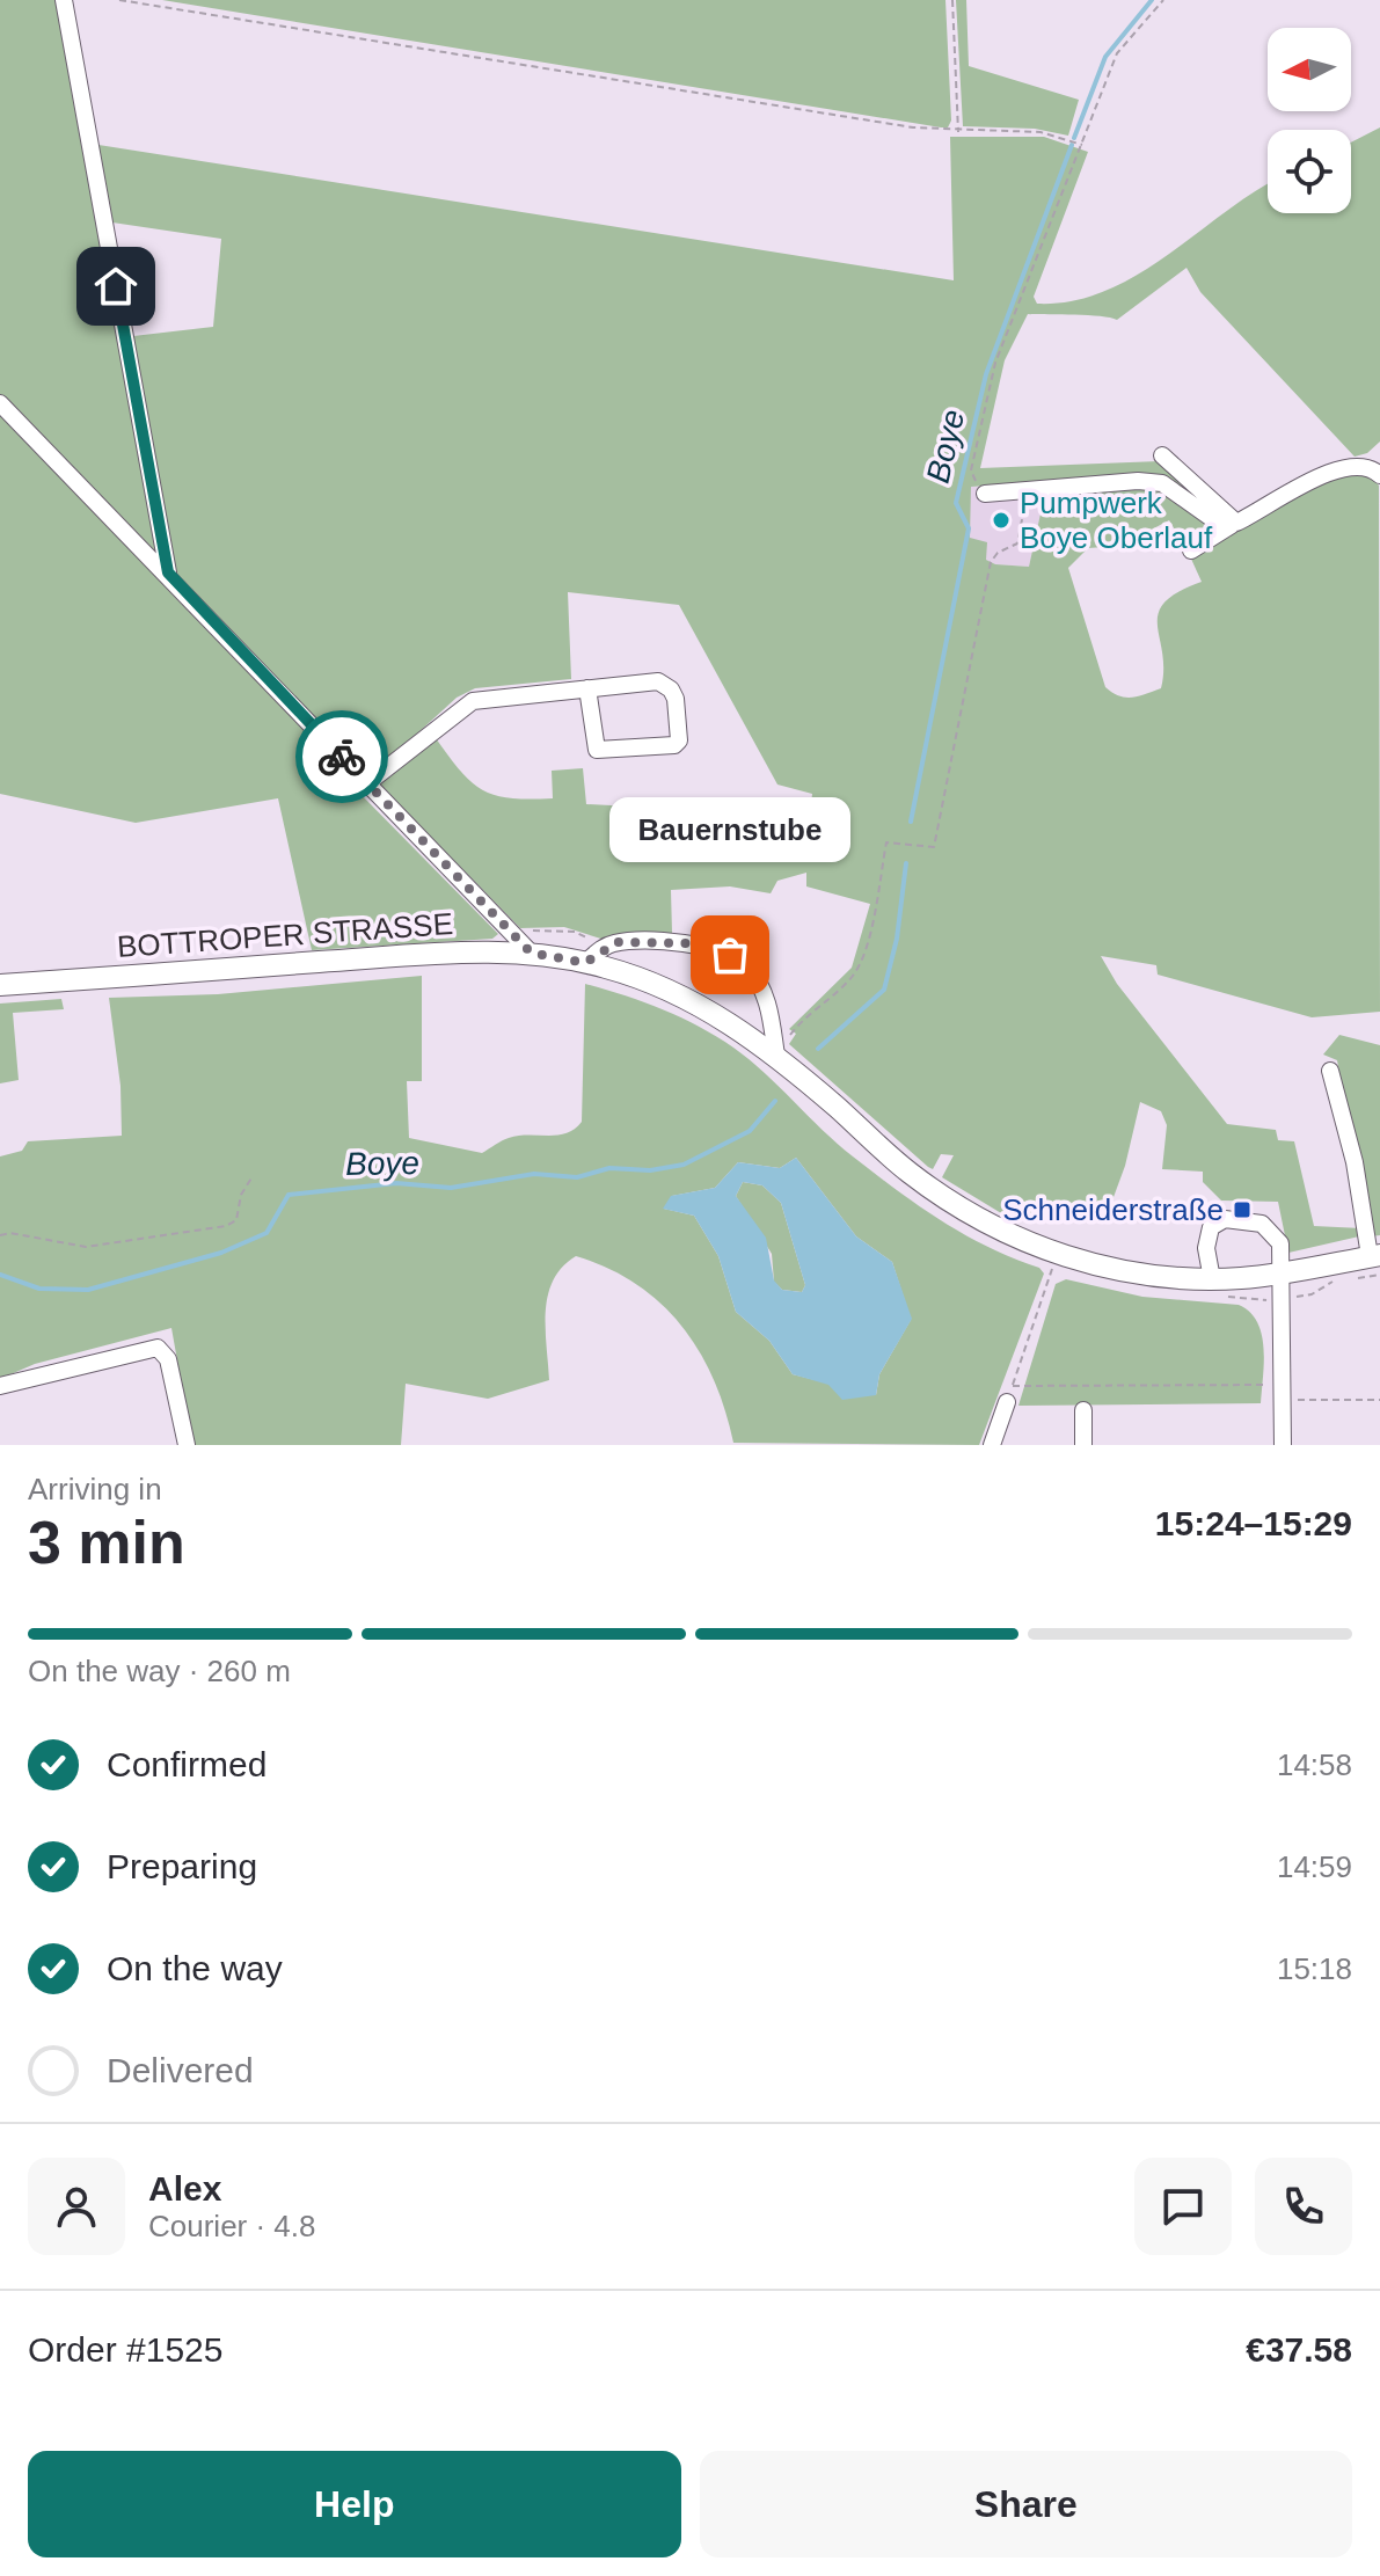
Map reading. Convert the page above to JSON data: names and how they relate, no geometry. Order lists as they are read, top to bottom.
{
  "streets": {
    "main road": ["BOTTROPER STRASSE"]
  },
  "water": ["Boye"],
  "places": {
    "other": ["Pumpwerk Boye Oberlauf", "Bauernstube"],
    "transit": ["Schneiderstraße"]
  },
  "north": "left",
  "page": {
    "bubble": "Bauernstube",
    "heading": ["3 min", "Arriving in", "15:24–15:29"],
    "panel": [
      "Alex",
      "Courier · 4.8",
      "Order #1525",
      "€37.58"
    ],
    "bar": "On the way · 260 m",
    "list": [
      ["Confirmed", "14:58"],
      ["Preparing", "14:59"],
      ["On the way", "15:18"],
      "Delivered"
    ],
    "buttons": ["Help", "Share"]
  }
}
